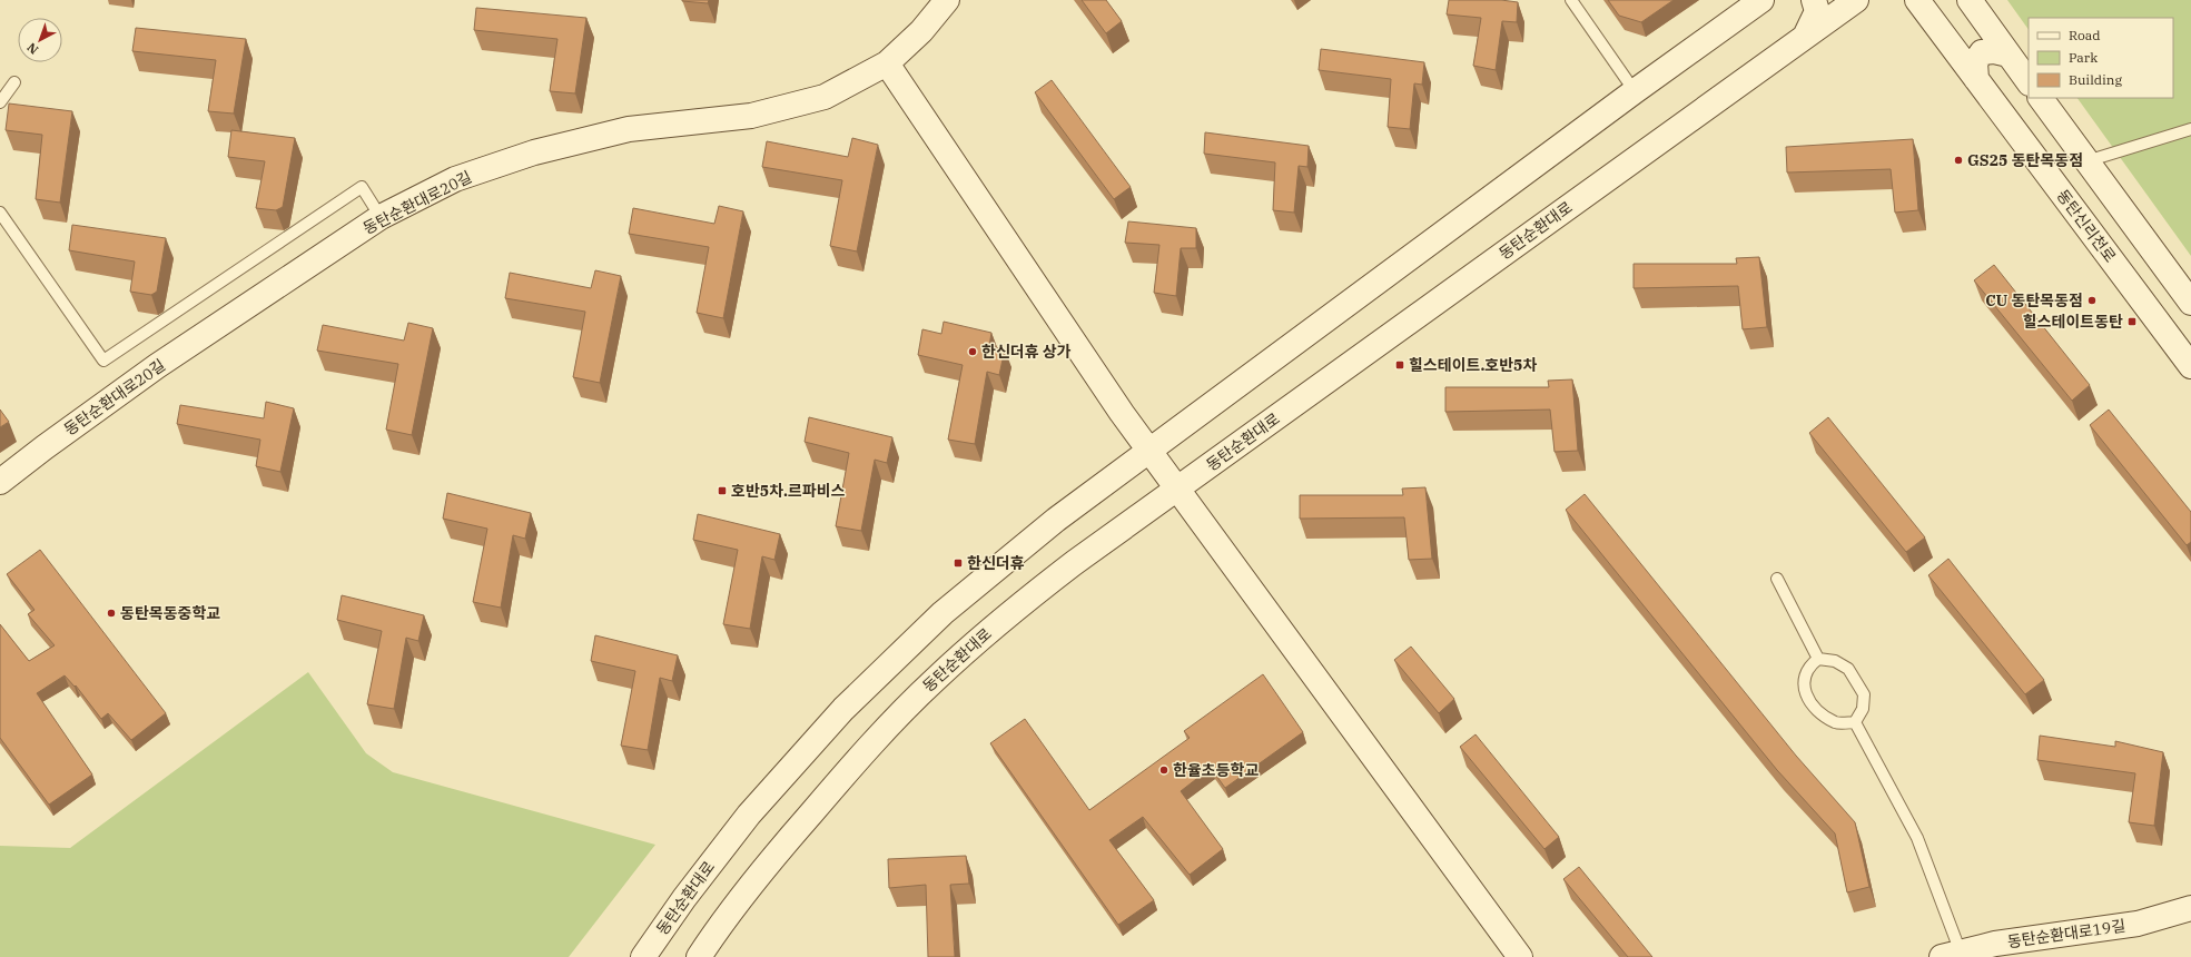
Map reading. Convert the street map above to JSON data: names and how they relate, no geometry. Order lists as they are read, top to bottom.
{
  "streets": {
    "main road": [
      "동탄순환대로20길",
      "동탄신리천로",
      "동탄순환대로",
      "동탄순환대로19길"
    ]
  },
  "places": {
    "other": [
      "GS25 동탄목동점",
      "CU 동탄목동점",
      "한신더휴 상가",
      "동탄목동중학교",
      "한율초등학교"
    ],
    "transit": [
      "힐스테이트동탄",
      "힐스테이트.호반5차",
      "호반5차.르파비스",
      "한신더휴"
    ]
  },
  "legend": ["Road", "Park", "Building"],
  "north": "bottom left"
}
